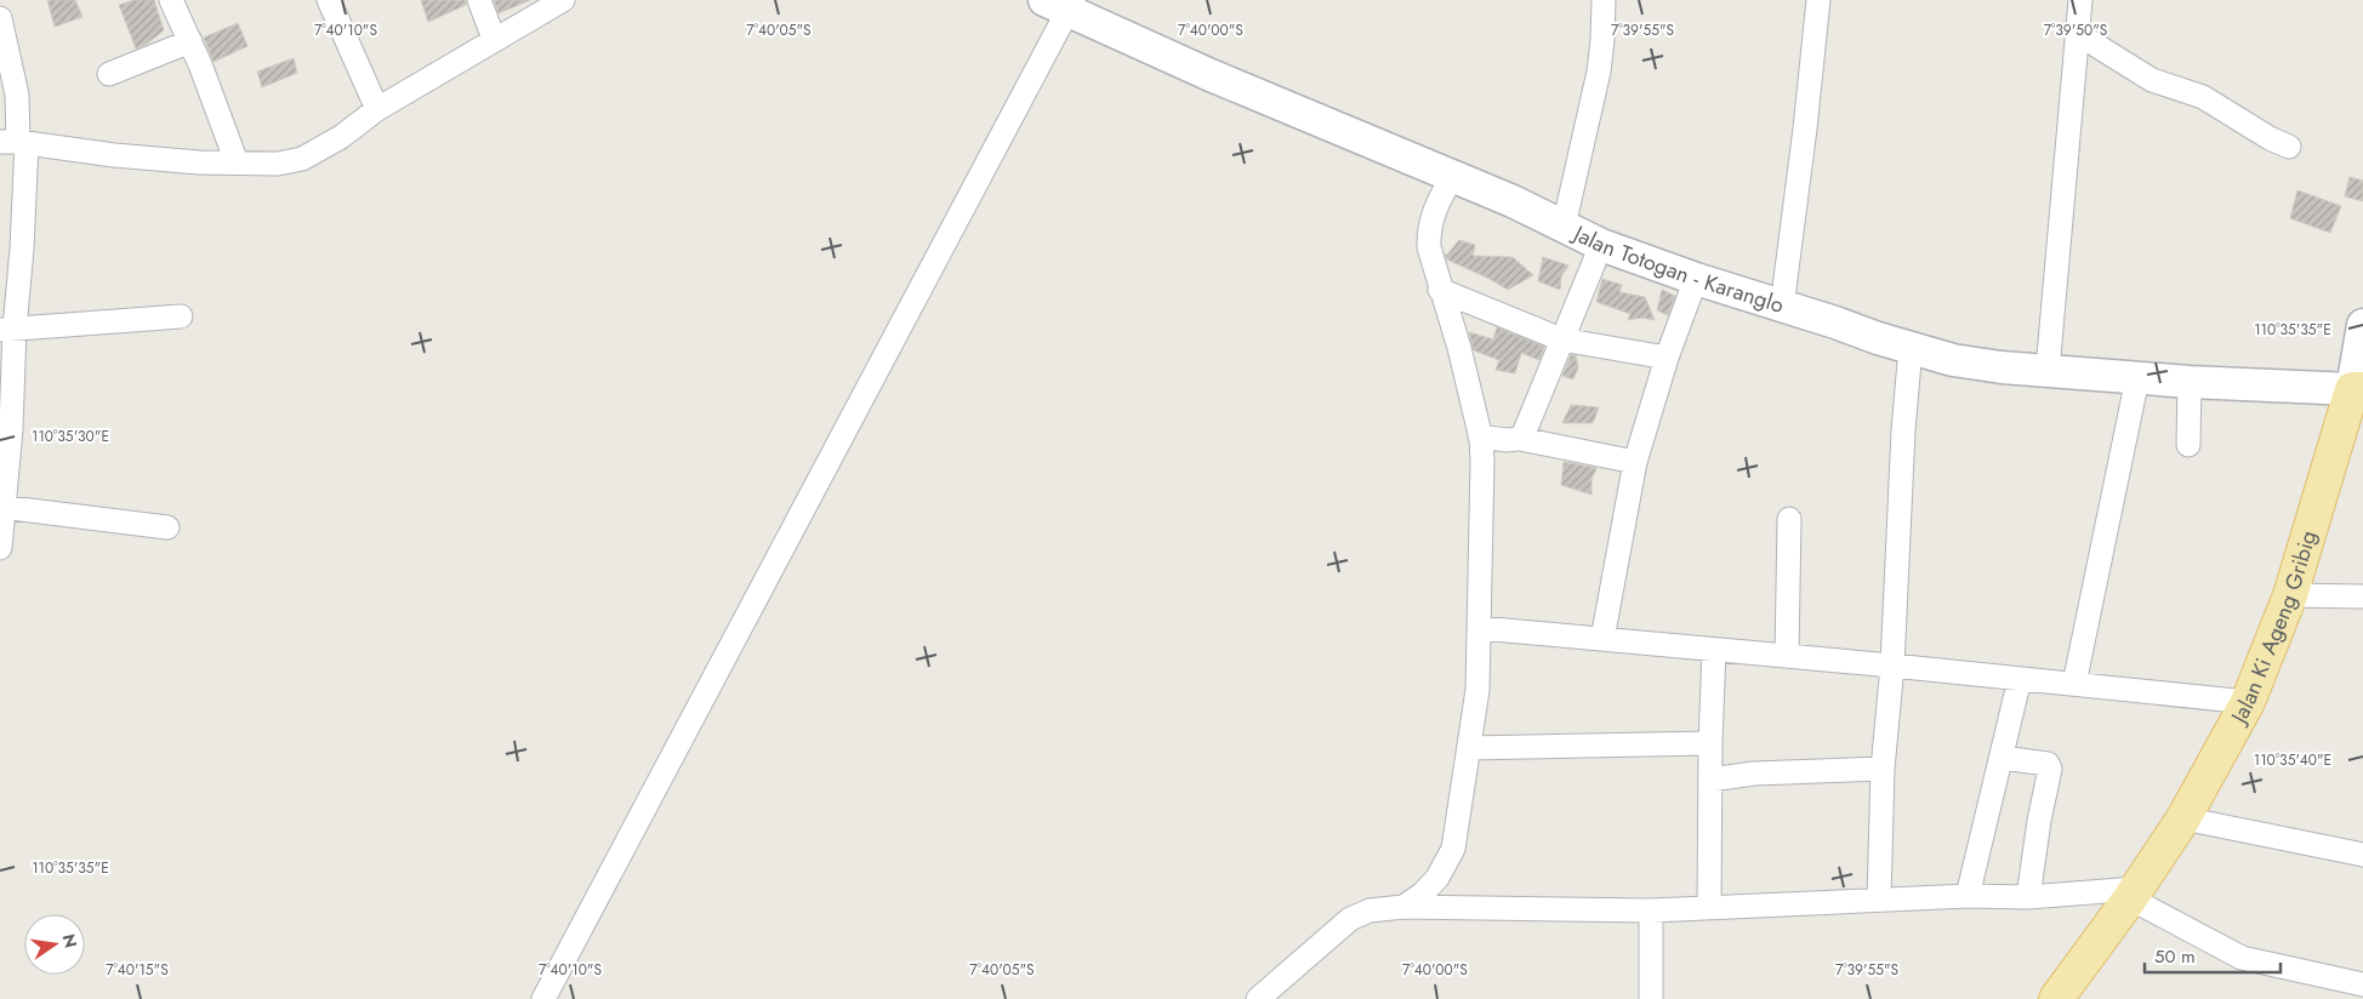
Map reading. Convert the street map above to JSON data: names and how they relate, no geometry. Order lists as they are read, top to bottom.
{
  "streets": {
    "main road": ["Jalan Totogan - Karanglo", "Jalan Ki Ageng Gribig"]
  },
  "crossings": [
    ["Jalan Totogan - Karanglo", "Jalan Ki Ageng Gribig"]
  ],
  "scale_bar": "50 m",
  "north": "right",
  "coordinates": [
    "7°40'10\"S",
    "7°40'05\"S",
    "7°40'00\"S",
    "7°39'55\"S",
    "7°39'50\"S",
    "110°35'35\"E",
    "110°35'30\"E",
    "110°35'40\"E",
    "7°40'15\"S"
  ]
}
